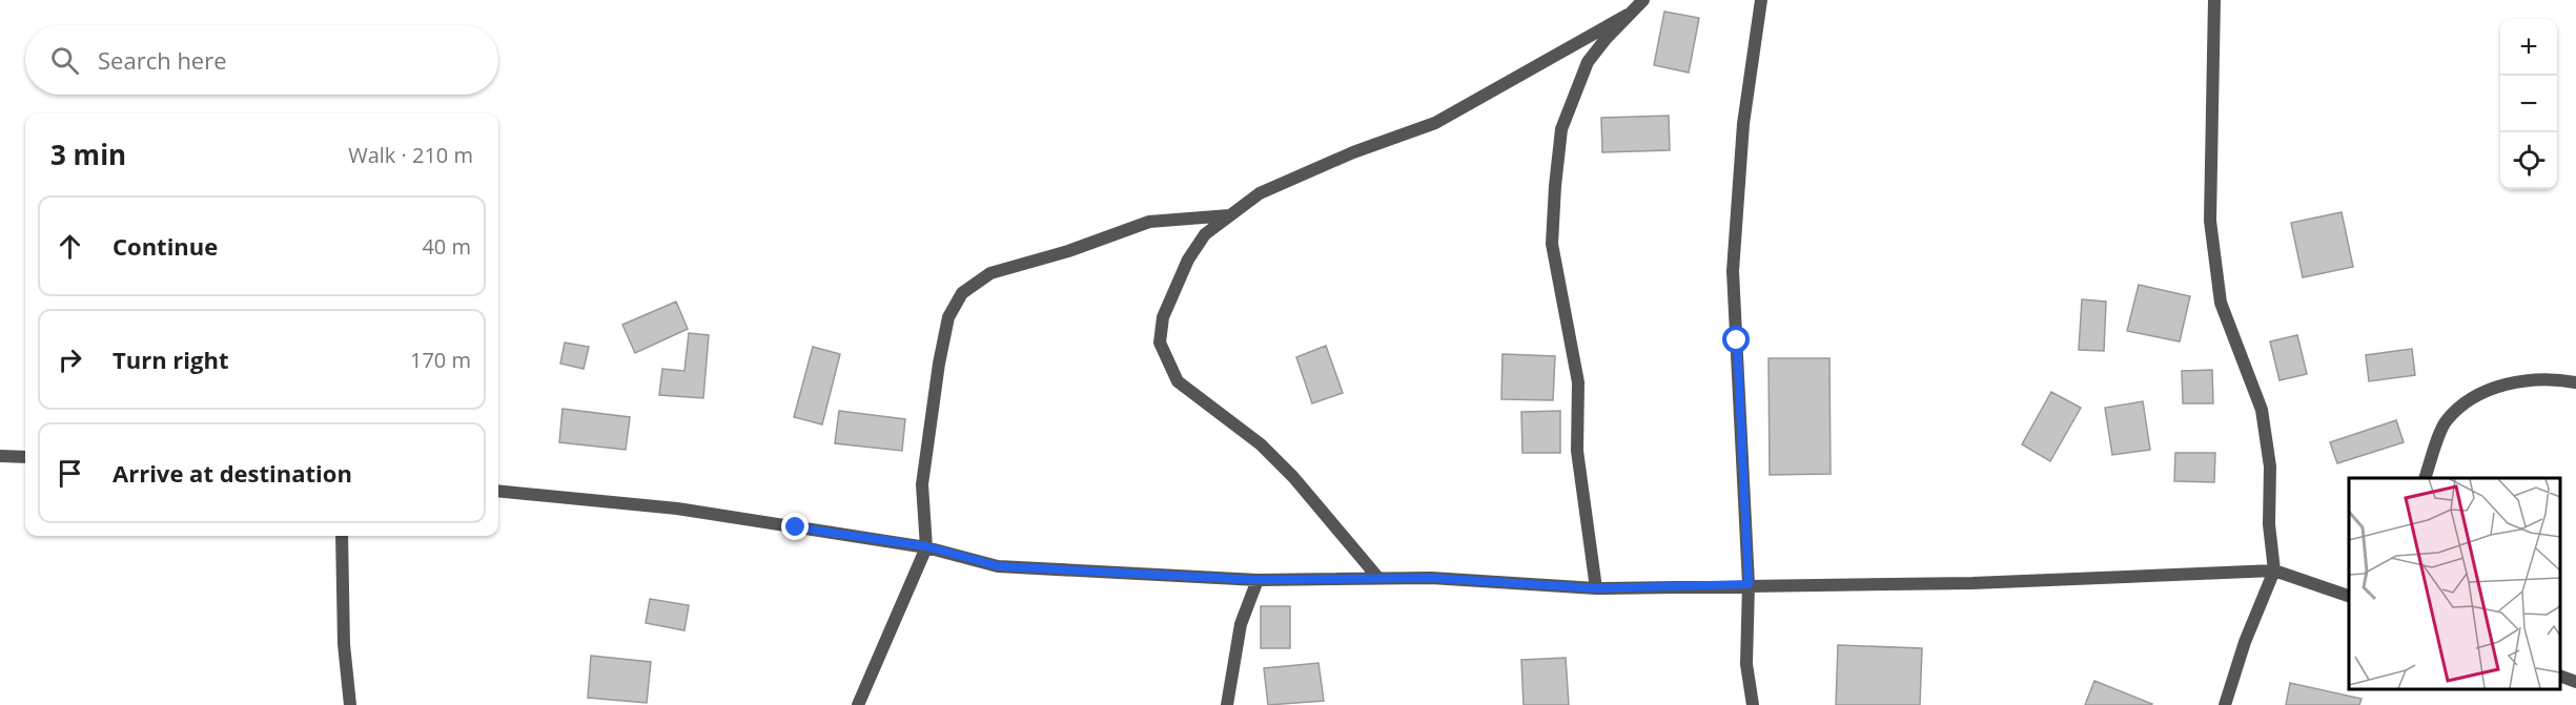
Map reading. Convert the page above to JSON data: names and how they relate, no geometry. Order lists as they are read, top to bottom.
{
  "page": {
    "map_buttons": ["+", "−"],
    "search": "Search here",
    "heading": ["3 min", "Walk · 210 m"],
    "list": [
      ["Continue", "40 m"],
      ["Turn right", "170 m"],
      "Arrive at destination"
    ]
  }
}
